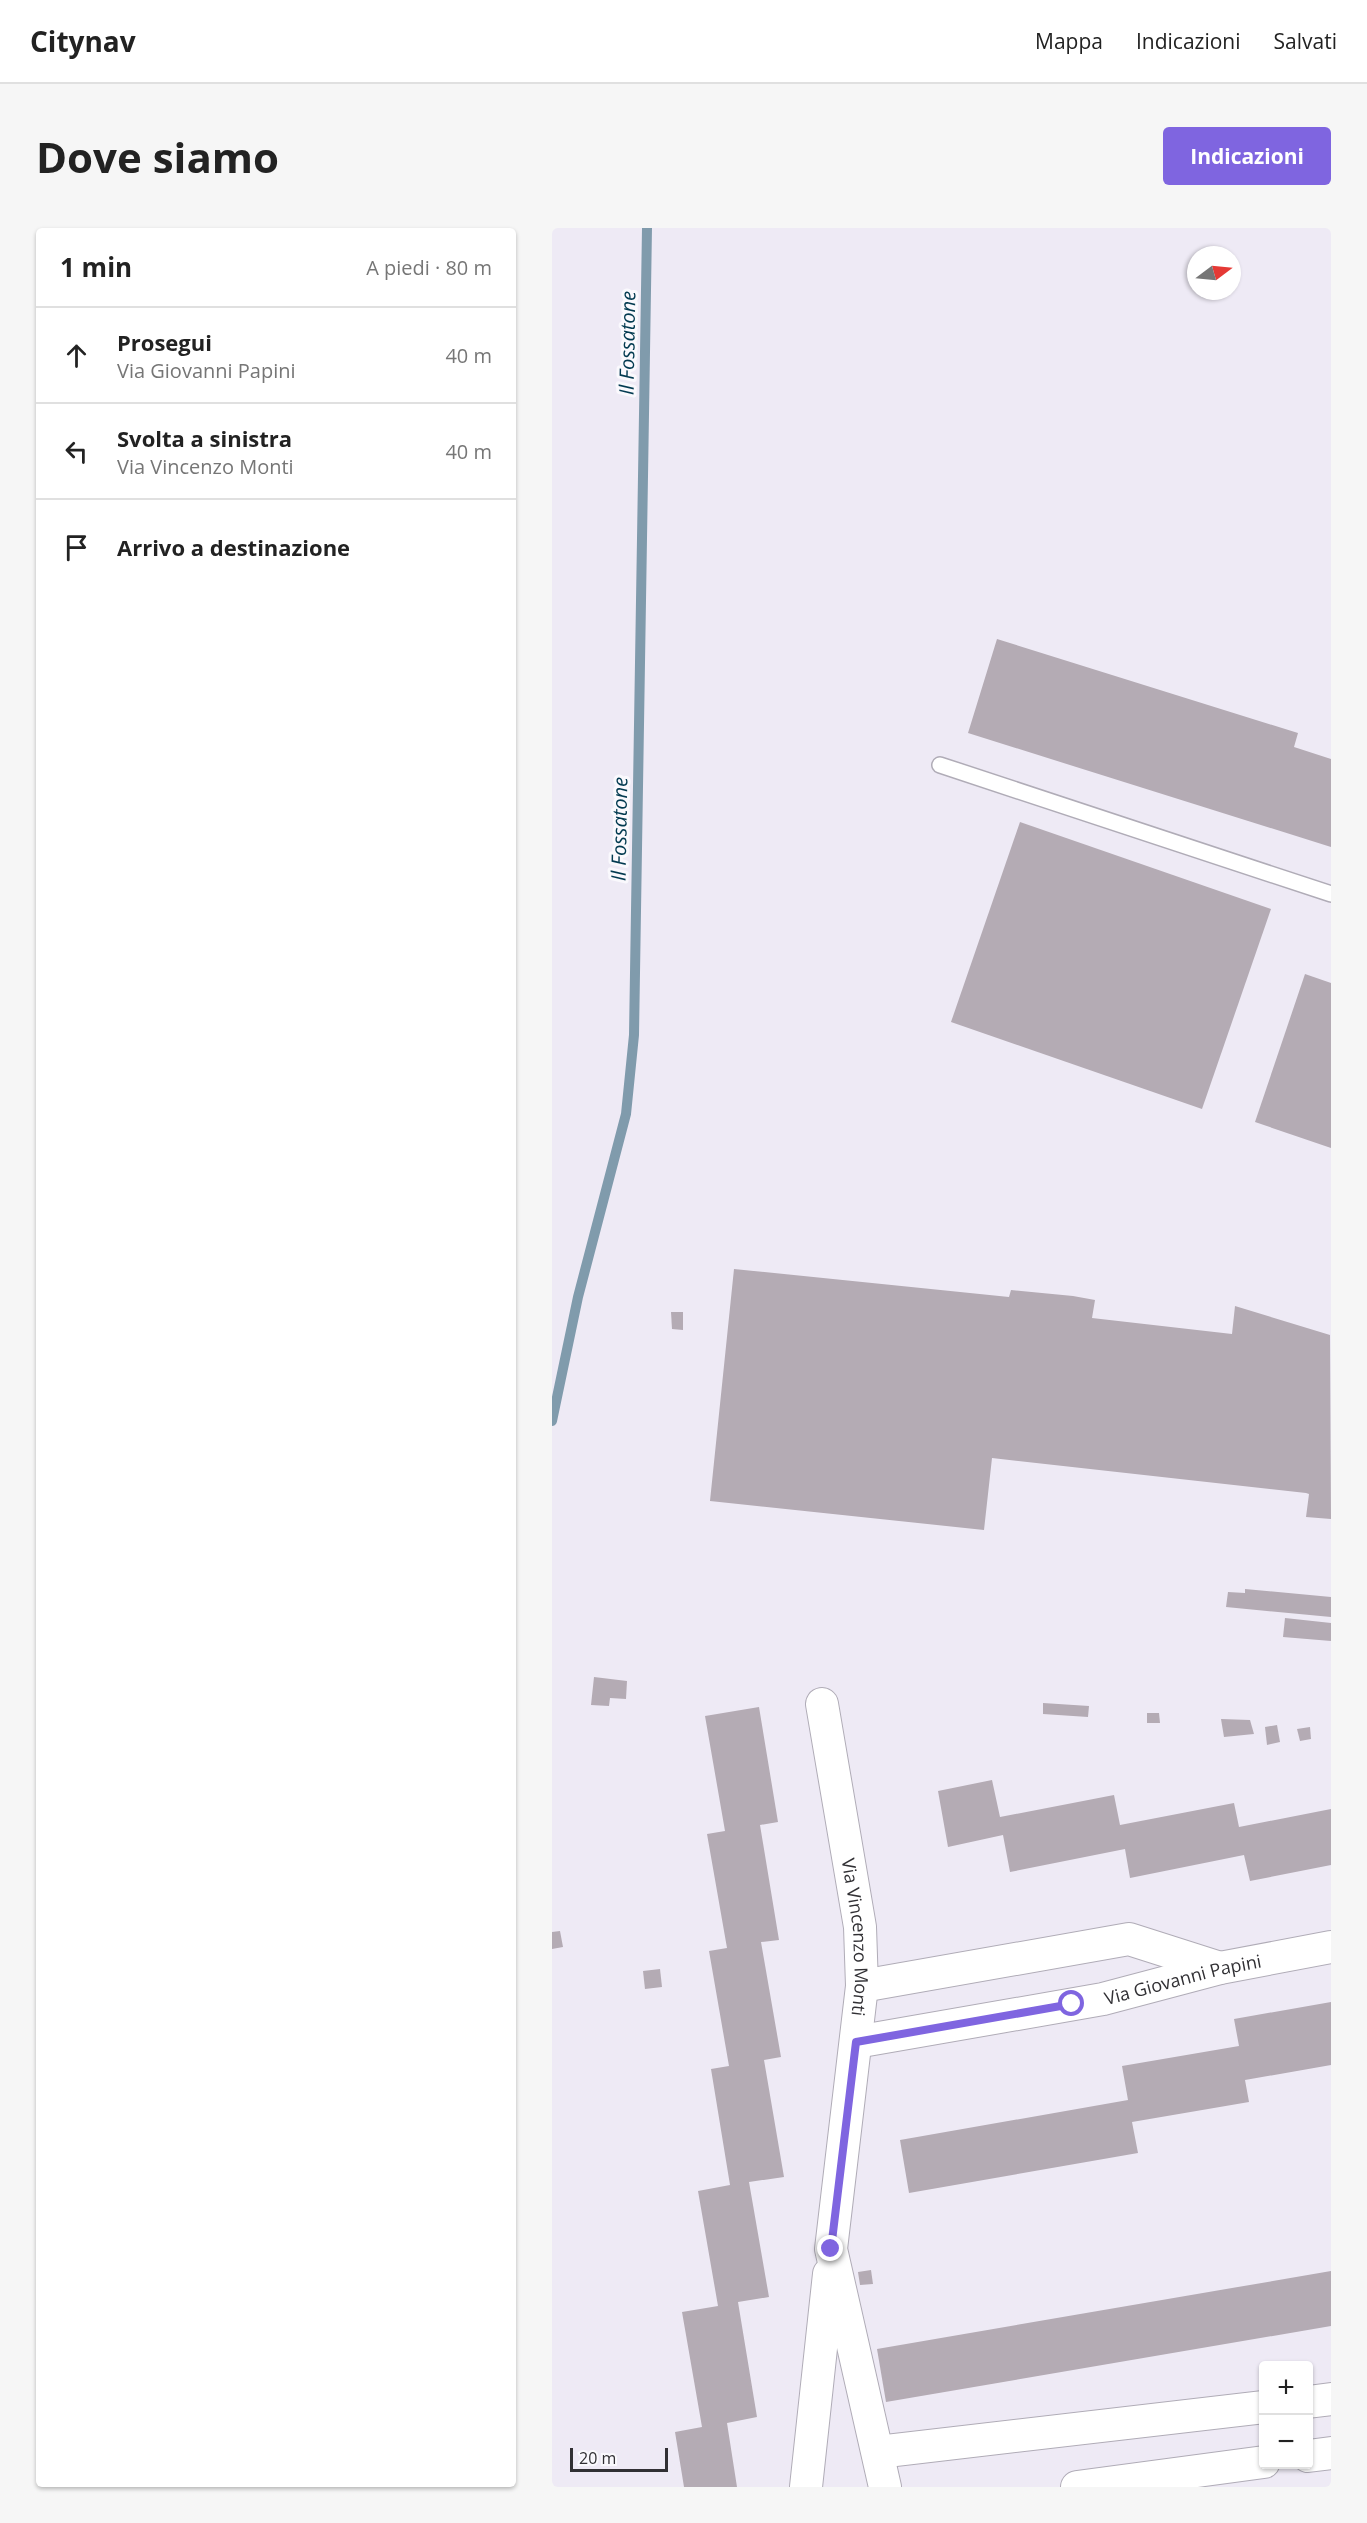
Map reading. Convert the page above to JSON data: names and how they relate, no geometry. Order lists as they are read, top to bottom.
{
  "streets": {
    "street": ["Via Vincenzo Monti", "Via Giovanni Papini"]
  },
  "crossings": [
    ["Via Vincenzo Monti", "Via Giovanni Papini"]
  ],
  "water": ["Il Fossatone"],
  "scale_bar": "20 m",
  "north": "right",
  "page": {
    "header": "Citynav",
    "nav": ["Mappa", "Indicazioni", "Salvati"],
    "buttons": "Indicazioni",
    "title": "Dove siamo",
    "heading": ["1 min", "A piedi · 80 m"],
    "list": [
      ["Prosegui", "Via Giovanni Papini", "40 m"],
      ["Svolta a sinistra", "Via Vincenzo Monti", "40 m"],
      "Arrivo a destinazione"
    ],
    "map_buttons": ["+", "−"],
    "scale": "20 m"
  }
}
